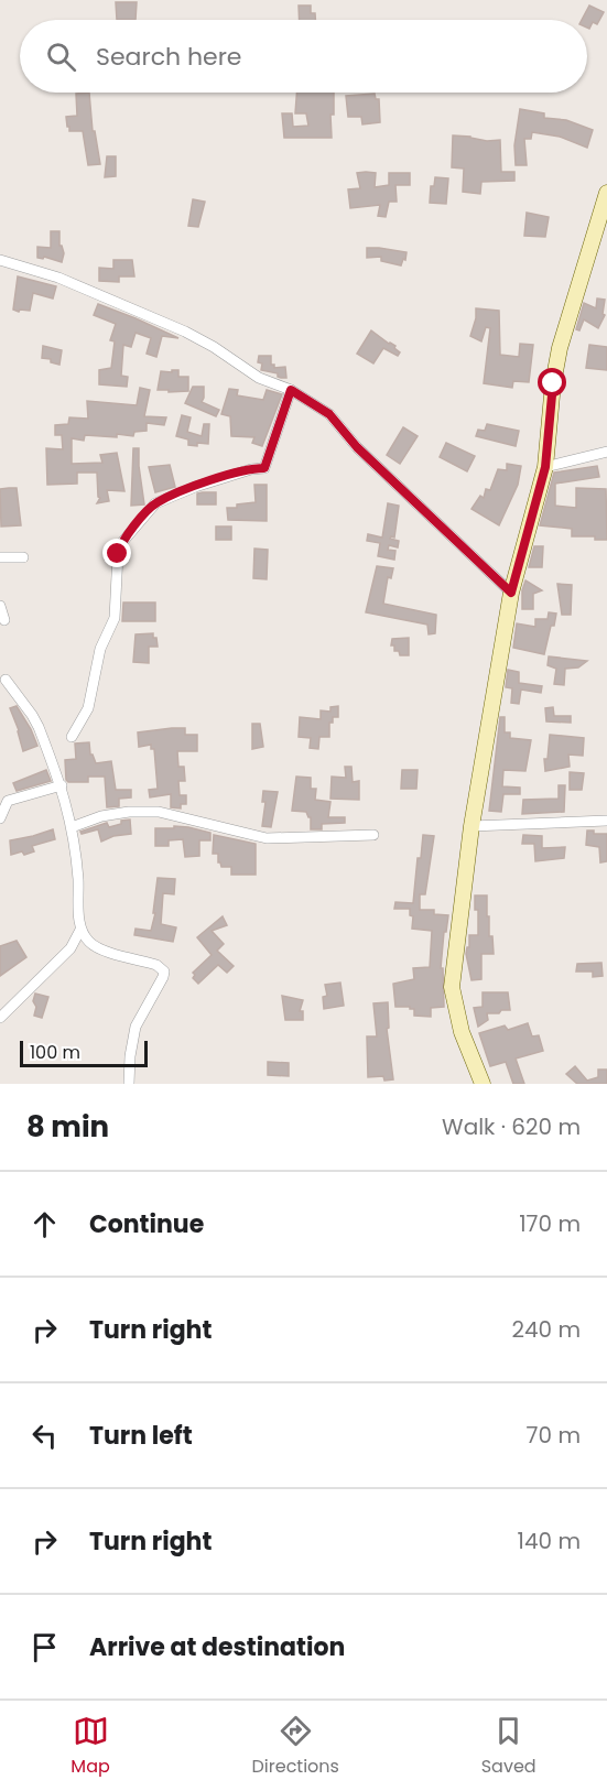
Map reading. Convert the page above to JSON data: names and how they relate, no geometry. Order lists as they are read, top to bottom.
{
  "scale_bar": "100 m",
  "page": {
    "search": "Search here",
    "scale": "100 m",
    "heading": ["8 min", "Walk · 620 m"],
    "list": [
      ["Continue", "170 m"],
      ["Turn right", "240 m"],
      ["Turn left", "70 m"],
      ["Turn right", "140 m"],
      "Arrive at destination"
    ],
    "nav": ["Map", "Directions", "Saved"]
  }
}
